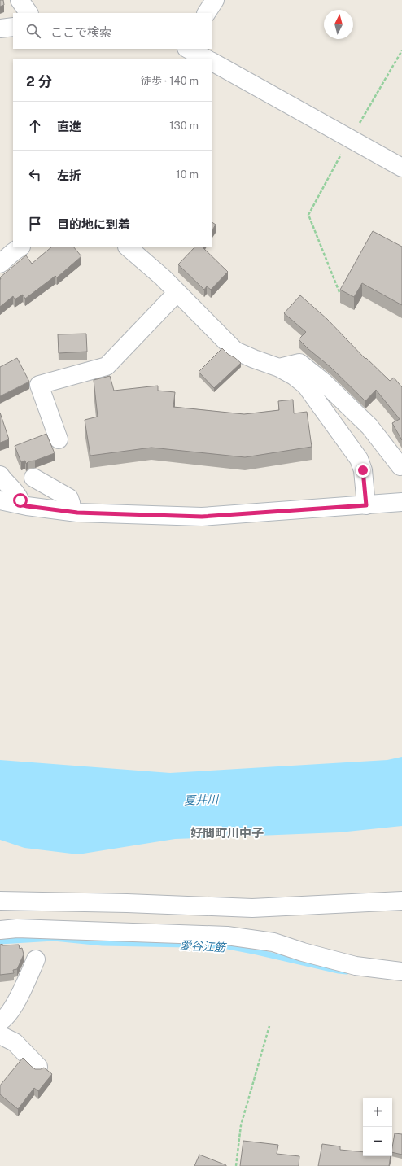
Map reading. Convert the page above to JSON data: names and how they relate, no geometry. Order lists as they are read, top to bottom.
{
  "districts": ["好間町川中子"],
  "water": ["夏井川", "愛谷江筋"],
  "north": "top",
  "page": {
    "search": "ここで検索",
    "heading": ["2 分", "徒歩 · 140 m"],
    "list": [
      ["直進", "130 m"],
      ["左折", "10 m"],
      "目的地に到着"
    ],
    "map_buttons": ["+", "−"]
  }
}
